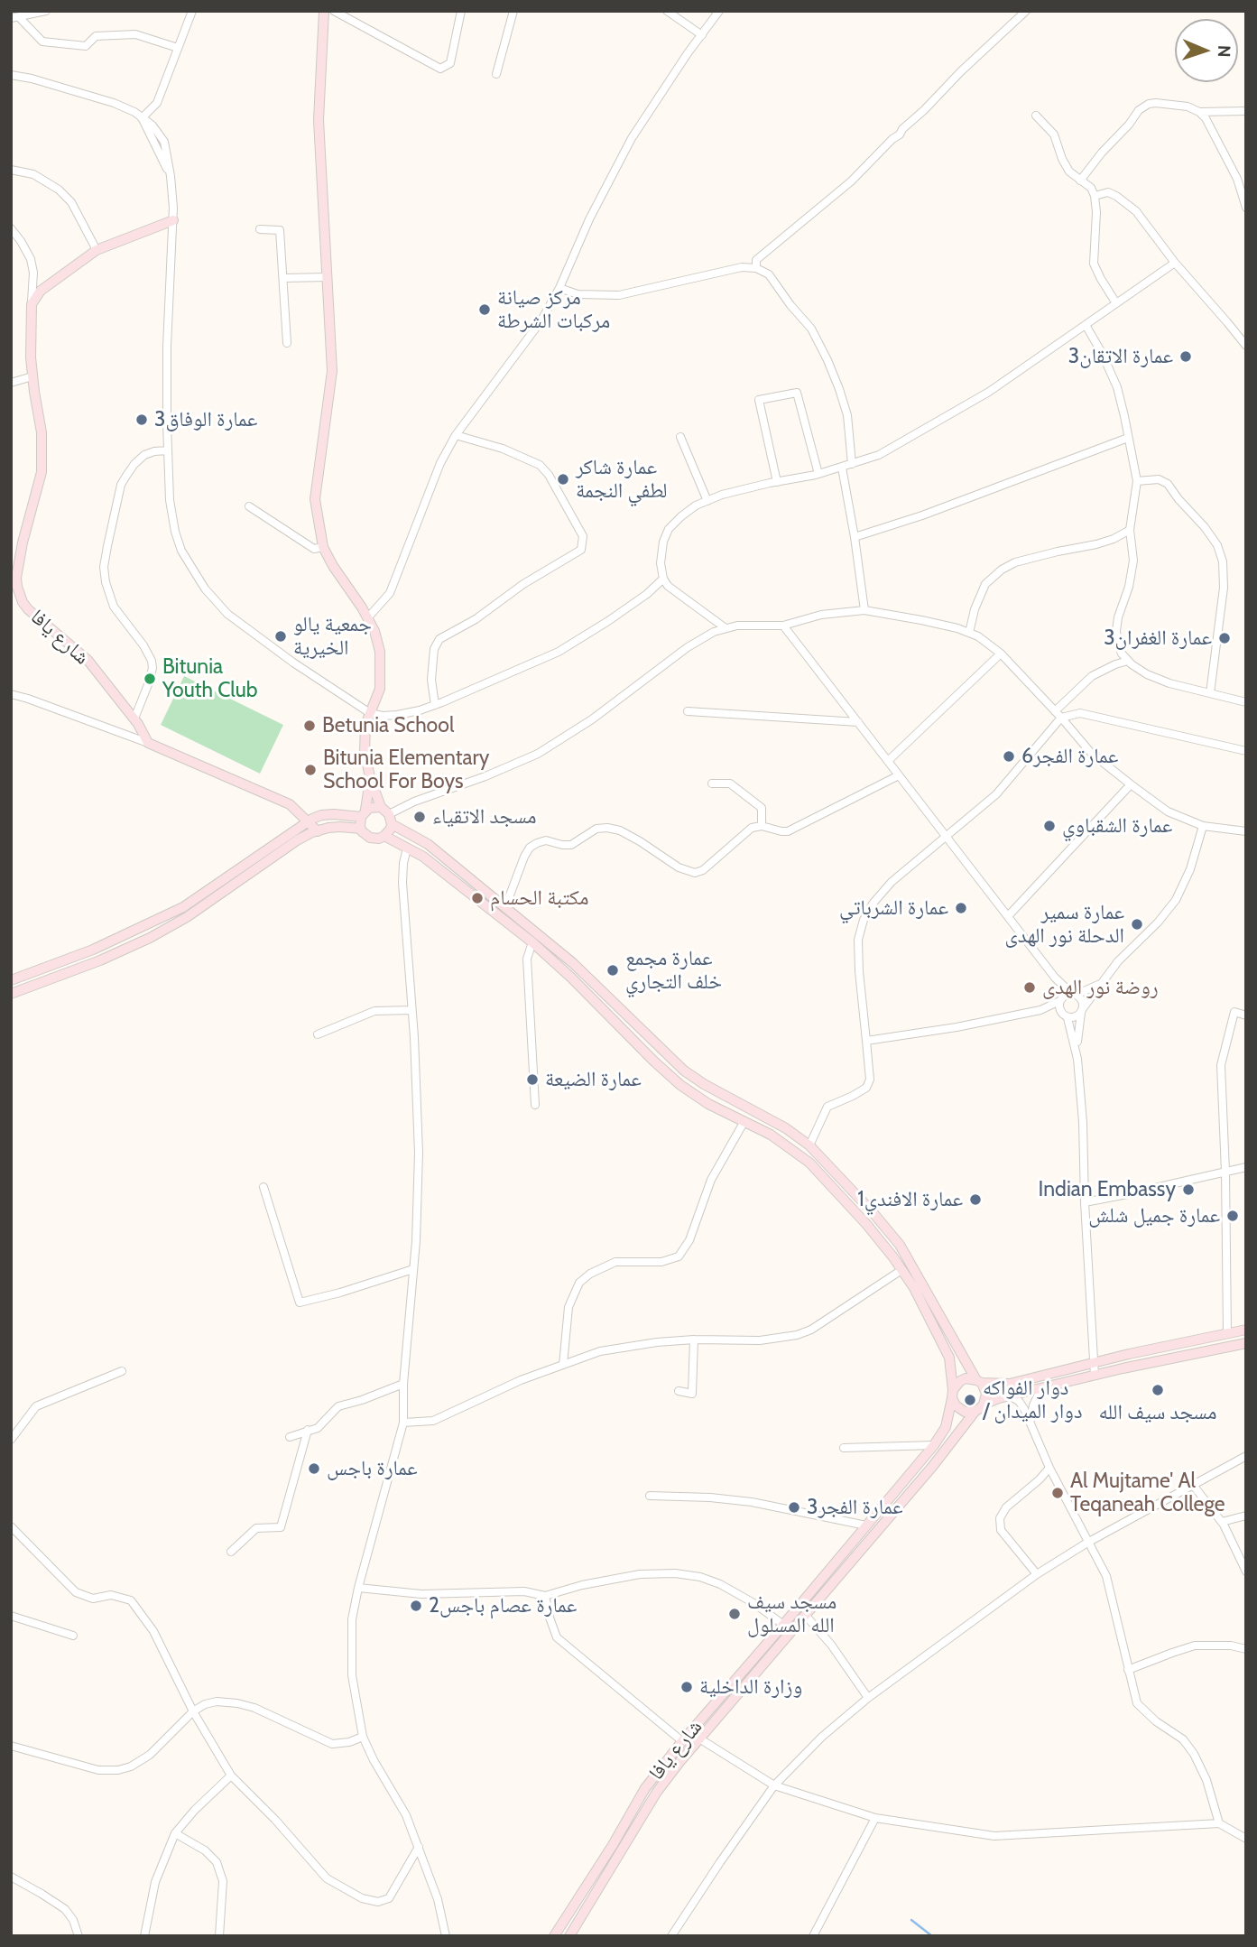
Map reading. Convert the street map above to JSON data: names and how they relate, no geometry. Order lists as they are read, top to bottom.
{
  "streets": {
    "main road": ["شارع يافا"]
  },
  "places": [
    "مركز صيانة مركبات الشرطة",
    "عمارة الاتقان3",
    "عمارة الوفاق3",
    "عمارة شاكر لطفي النجمة",
    "جمعية يالو الخيرية",
    "عمارة الغفران3",
    "Bitunia Youth Club",
    "Betunia School",
    "عمارة الفجر6",
    "Bitunia Elementary School For Boys",
    "مسجد الاتقياء",
    "عمارة الشقباوي",
    "مكتبة الحسام",
    "عمارة الشرباتي",
    "عمارة سمير الدحلة نور الهدى",
    "عمارة مجمع خلف التجاري",
    "روضة نور الهدى",
    "عمارة الضيعة",
    "Indian Embassy",
    "عمارة الافندي1",
    "عمارة جميل شلش",
    "مسجد سيف الله",
    "دوار الفواكه / دوار الميدان",
    "عمارة باجس",
    "Al Mujtame' Al Teqaneah College",
    "عمارة الفجر3",
    "عمارة عصام باجس2",
    "مسجد سيف الله المسلول",
    "وزارة الداخلية"
  ],
  "north": "right"
}
